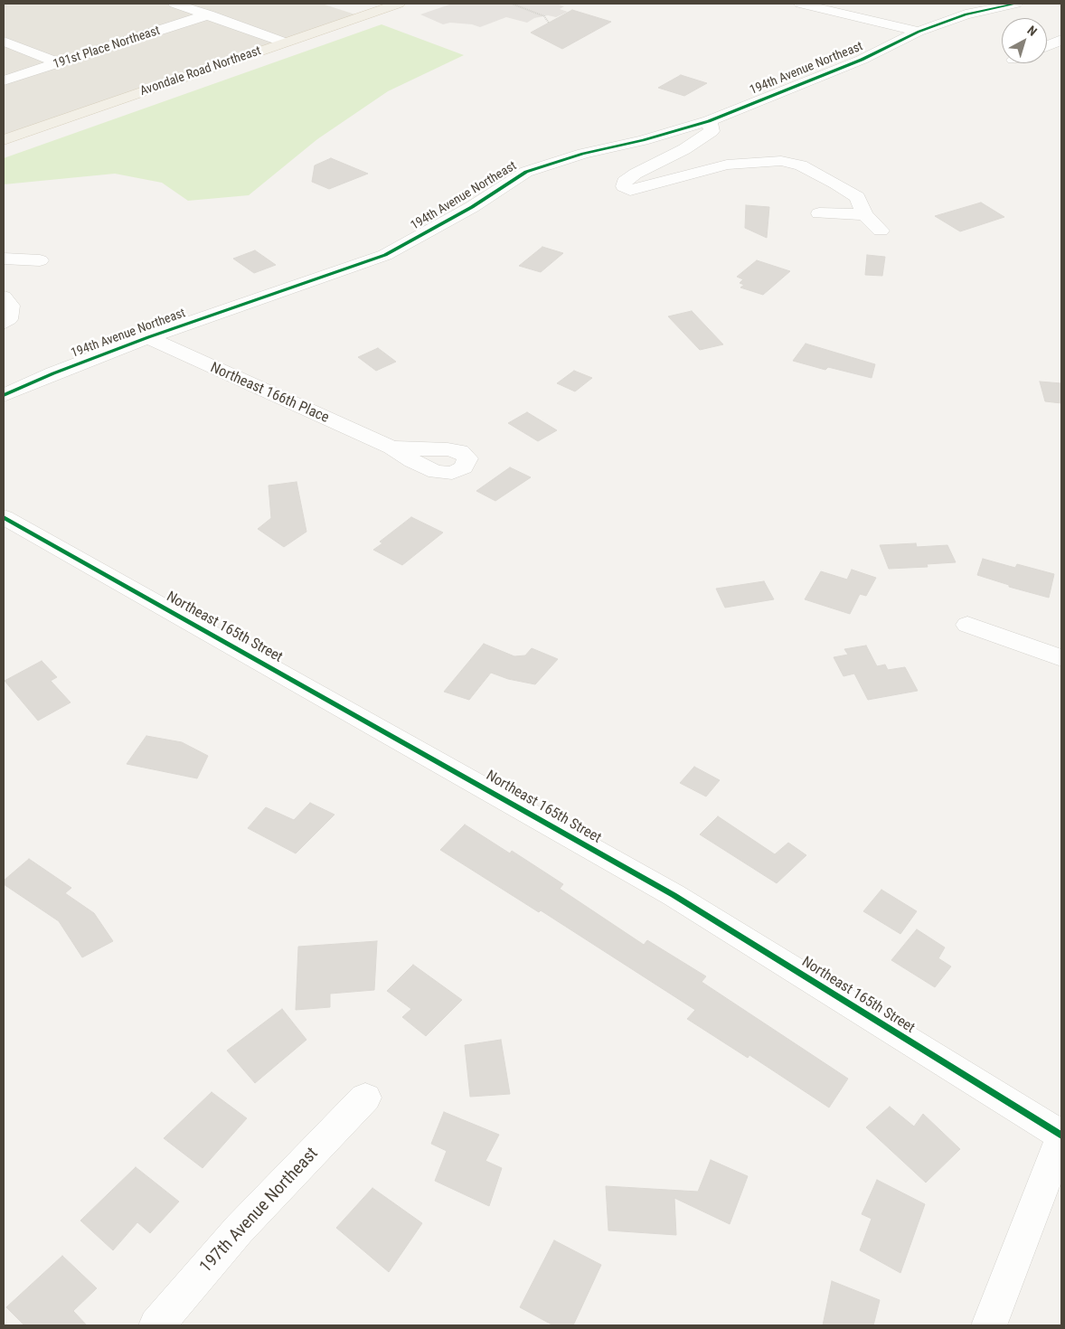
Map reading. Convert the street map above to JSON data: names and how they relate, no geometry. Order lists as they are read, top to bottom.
{
  "streets": {
    "main road": ["Avondale Road Northeast"],
    "street": [
      "191st Place Northeast",
      "194th Avenue Northeast",
      "Northeast 166th Place",
      "Northeast 165th Street",
      "197th Avenue Northeast"
    ]
  },
  "crossings": [
    ["194th Avenue Northeast", "Northeast 166th Place"]
  ],
  "north": "top right"
}
